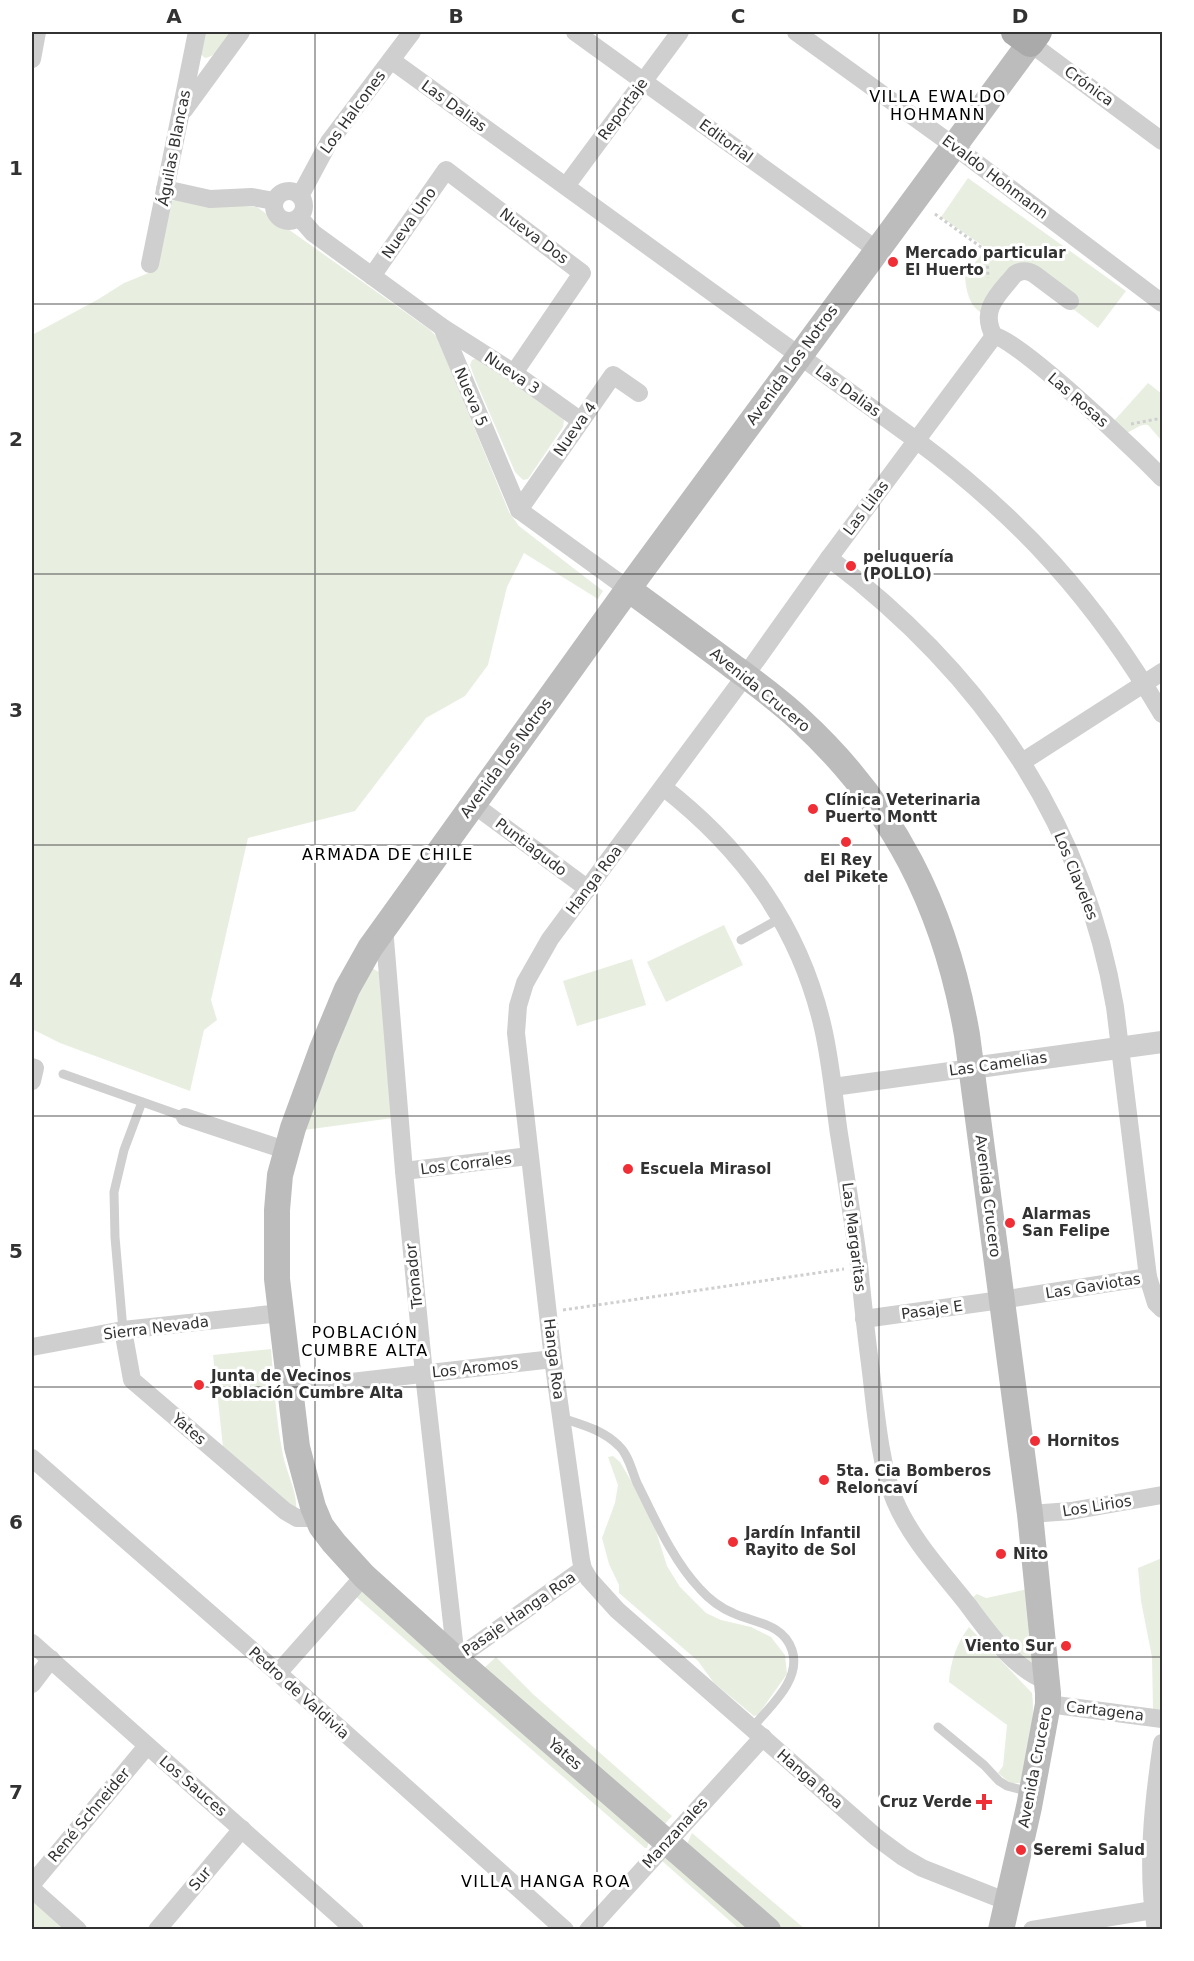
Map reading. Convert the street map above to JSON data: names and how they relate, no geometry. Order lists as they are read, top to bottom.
{
  "streets": {
    "main road": ["Avenida Los Notros", "Avenida Crucero", "Yates"],
    "street": [
      "Crónica",
      "Las Dalias",
      "Reportaje",
      "Los Halcones",
      "Editorial",
      "Águilas Blancas",
      "Evaldo Hohmann",
      "Nueva Uno",
      "Nueva Dos",
      "Nueva 3",
      "Nueva 5",
      "Las Rosas",
      "Nueva 4",
      "Las Lilas",
      "Puntiagudo",
      "Los Claveles",
      "Hanga Roa",
      "Las Camelias",
      "Los Corrales",
      "Las Margaritas",
      "Tronador",
      "Las Gaviotas",
      "Pasaje E",
      "Sierra Nevada",
      "Los Aromos",
      "Los Lirios",
      "Pasaje Hanga Roa",
      "Pedro de Valdivia",
      "Cartagena",
      "Los Sauces",
      "René Schneider",
      "Manzanales",
      "Sur"
    ]
  },
  "crossings": [
    ["Crónica", "Avenida Los Notros"],
    ["Las Dalias", "Reportaje"],
    ["Las Dalias", "Los Halcones"],
    ["Las Dalias", "Avenida Los Notros"],
    ["Las Dalias", "Las Lilas"],
    ["Reportaje", "Editorial"],
    ["Editorial", "Avenida Los Notros"],
    ["Evaldo Hohmann", "Avenida Los Notros"],
    ["Nueva Uno", "Nueva Dos"],
    ["Nueva Dos", "Nueva 3"],
    ["Avenida Los Notros", "Avenida Crucero"],
    ["Avenida Los Notros", "Puntiagudo"],
    ["Avenida Los Notros", "Tronador"],
    ["Avenida Los Notros", "Sierra Nevada"],
    ["Avenida Los Notros", "Los Aromos"],
    ["Avenida Los Notros", "Yates"],
    ["Nueva 3", "Nueva 5"],
    ["Nueva 3", "Nueva 4"],
    ["Nueva 5", "Nueva 4"],
    ["Las Rosas", "Las Lilas"],
    ["Las Lilas", "Avenida Crucero"],
    ["Las Lilas", "Los Claveles"],
    ["Las Lilas", "Hanga Roa"],
    ["Avenida Crucero", "Hanga Roa"],
    ["Avenida Crucero", "Las Camelias"],
    ["Avenida Crucero", "Las Margaritas"],
    ["Avenida Crucero", "Las Gaviotas"],
    ["Avenida Crucero", "Pasaje E"],
    ["Avenida Crucero", "Los Lirios"],
    ["Avenida Crucero", "Cartagena"],
    ["Puntiagudo", "Hanga Roa"],
    ["Los Claveles", "Las Camelias"],
    ["Los Claveles", "Las Gaviotas"],
    ["Hanga Roa", "Los Corrales"],
    ["Hanga Roa", "Las Margaritas"],
    ["Hanga Roa", "Los Aromos"],
    ["Hanga Roa", "Pasaje Hanga Roa"],
    ["Hanga Roa", "Manzanales"],
    ["Las Camelias", "Las Margaritas"],
    ["Los Corrales", "Tronador"],
    ["Las Margaritas", "Pasaje E"],
    ["Las Margaritas", "Cartagena"],
    ["Tronador", "Los Aromos"],
    ["Tronador", "Yates"],
    ["Tronador", "Pasaje Hanga Roa"],
    ["Las Gaviotas", "Pasaje E"],
    ["Sierra Nevada", "Yates"],
    ["Yates", "Pasaje Hanga Roa"],
    ["Yates", "Manzanales"],
    ["Los Sauces", "René Schneider"],
    ["Los Sauces", "Sur"]
  ],
  "districts": [
    "VILLA EWALDO HOHMANN",
    "ARMADA DE CHILE",
    "POBLACIÓN CUMBRE ALTA",
    "VILLA HANGA ROA"
  ],
  "places": {
    "other": [
      "Mercado particular El Huerto",
      "peluquería (POLLO)",
      "Clínica Veterinaria Puerto Montt",
      "El Rey del Pikete",
      "Escuela Mirasol",
      "Alarmas San Felipe",
      "Junta de Vecinos Población Cumbre Alta",
      "Hornitos",
      "5ta. Cia Bomberos Reloncaví",
      "Jardín Infantil Rayito de Sol",
      "Nito",
      "Viento Sur",
      "Seremi Salud"
    ],
    "health": ["Cruz Verde"]
  },
  "grid": {
    "columns": [
      "A",
      "B",
      "C",
      "D"
    ],
    "rows": [
      "1",
      "2",
      "3",
      "4",
      "5",
      "6",
      "7"
    ]
  }
}
